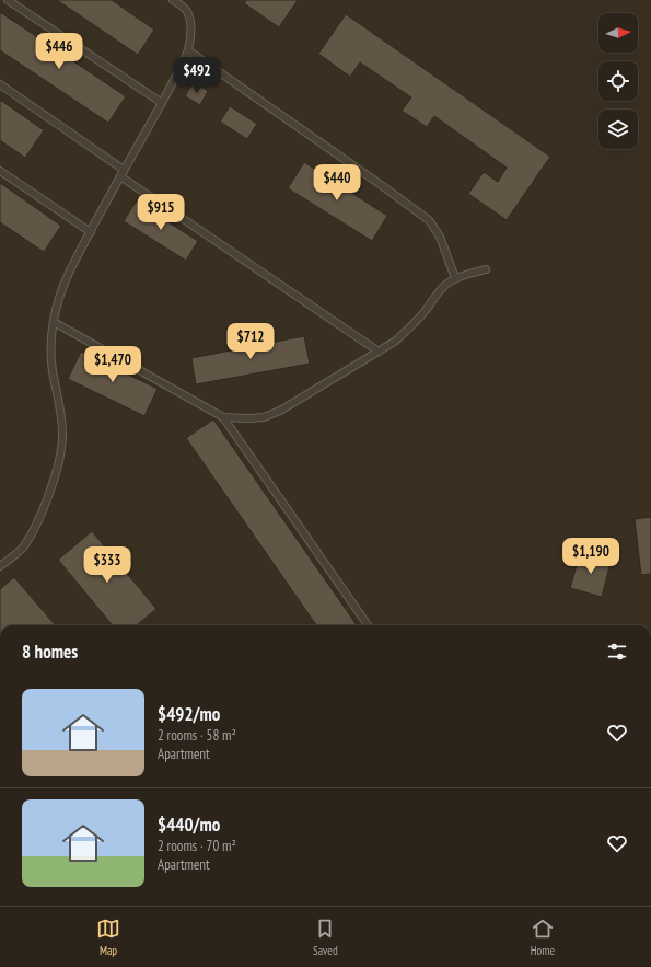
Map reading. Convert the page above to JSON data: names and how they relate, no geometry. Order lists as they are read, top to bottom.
{
  "north": "right",
  "page": {
    "price": [
      "$446",
      "$492",
      "$440",
      "$915",
      "$712",
      "$1,470",
      "$1,190",
      "$333"
    ],
    "heading": "8 homes",
    "list": [
      {
        "name": "$492/mo",
        "note": "2 rooms · 58 m² · Apartment"
      },
      {
        "name": "$440/mo",
        "note": "2 rooms · 70 m² · Apartment"
      }
    ],
    "tabs": ["Map", "Saved", "Home"]
  }
}
